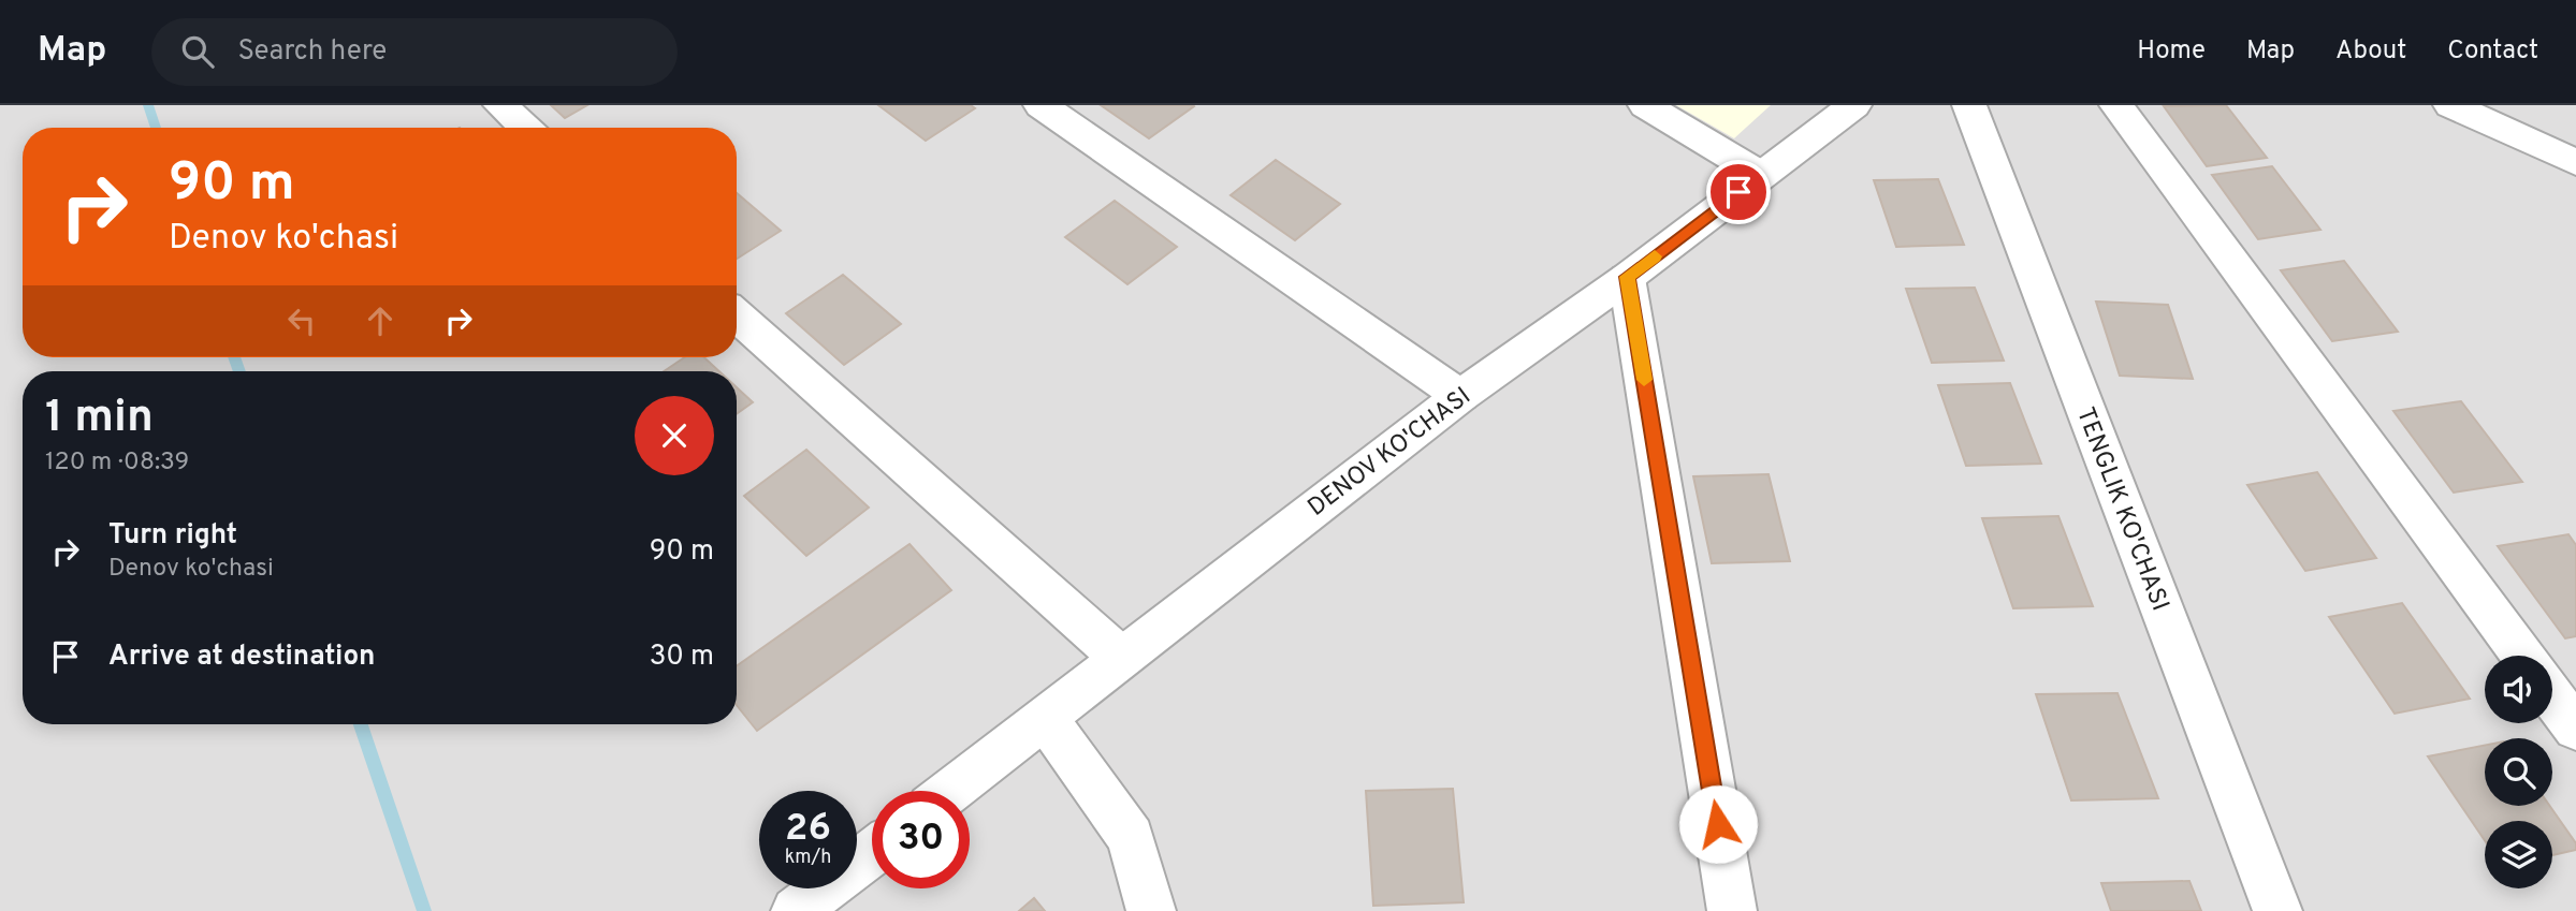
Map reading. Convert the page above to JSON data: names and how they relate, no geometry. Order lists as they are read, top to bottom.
{
  "streets": {
    "street": ["DENOV KO'CHASI", "TENGLIK KO'CHASI"]
  },
  "page": {
    "header": "Map",
    "search": "Search here",
    "nav": [
      "Home",
      "Map",
      "About",
      "Contact"
    ],
    "turn": ["90 m", "Denov ko'chasi"],
    "heading": ["1 min", "120 m · 08:39"],
    "list": [
      {
        "name": "Turn right",
        "note": "Denov ko'chasi",
        "value": "90 m"
      },
      {
        "name": "Arrive at destination",
        "value": "30 m"
      }
    ],
    "speed": "26 km/h",
    "limit": "30"
  }
}
